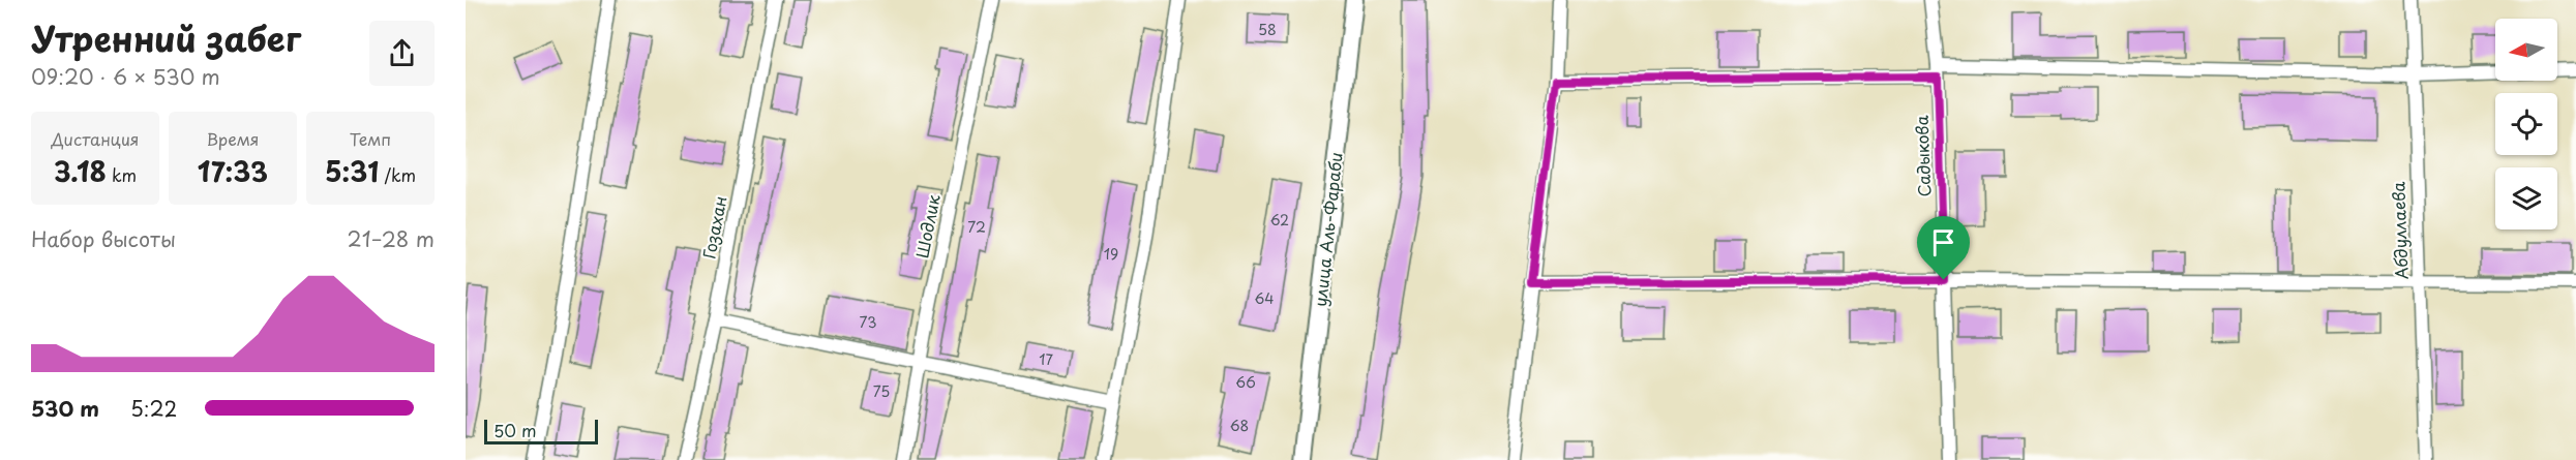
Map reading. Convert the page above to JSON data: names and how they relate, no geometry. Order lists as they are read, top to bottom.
{
  "streets": {
    "main road": ["улица Аль-Фараби"],
    "street": [
      "Садыкова",
      "Шодлик",
      "Гозахан",
      "Абдуллаева"
    ]
  },
  "house_numbers": [
    "58",
    "62",
    "72",
    "19",
    "64",
    "73",
    "17",
    "66",
    "75",
    "68"
  ],
  "scale_bar": "50 m",
  "north": "left",
  "page": {
    "heading": ["Утренний забег", "09:20 · 6 × 530 m"],
    "stats": [
      ["Дистанция", "3.18 km"],
      ["Время", "17:33"],
      ["Темп", "5:31 /km"]
    ],
    "chart": ["Набор высоты", "21–28 m"],
    "list": [
      {
        "name": "530 m",
        "note": "5:22"
      }
    ],
    "scale": "50 m"
  }
}
